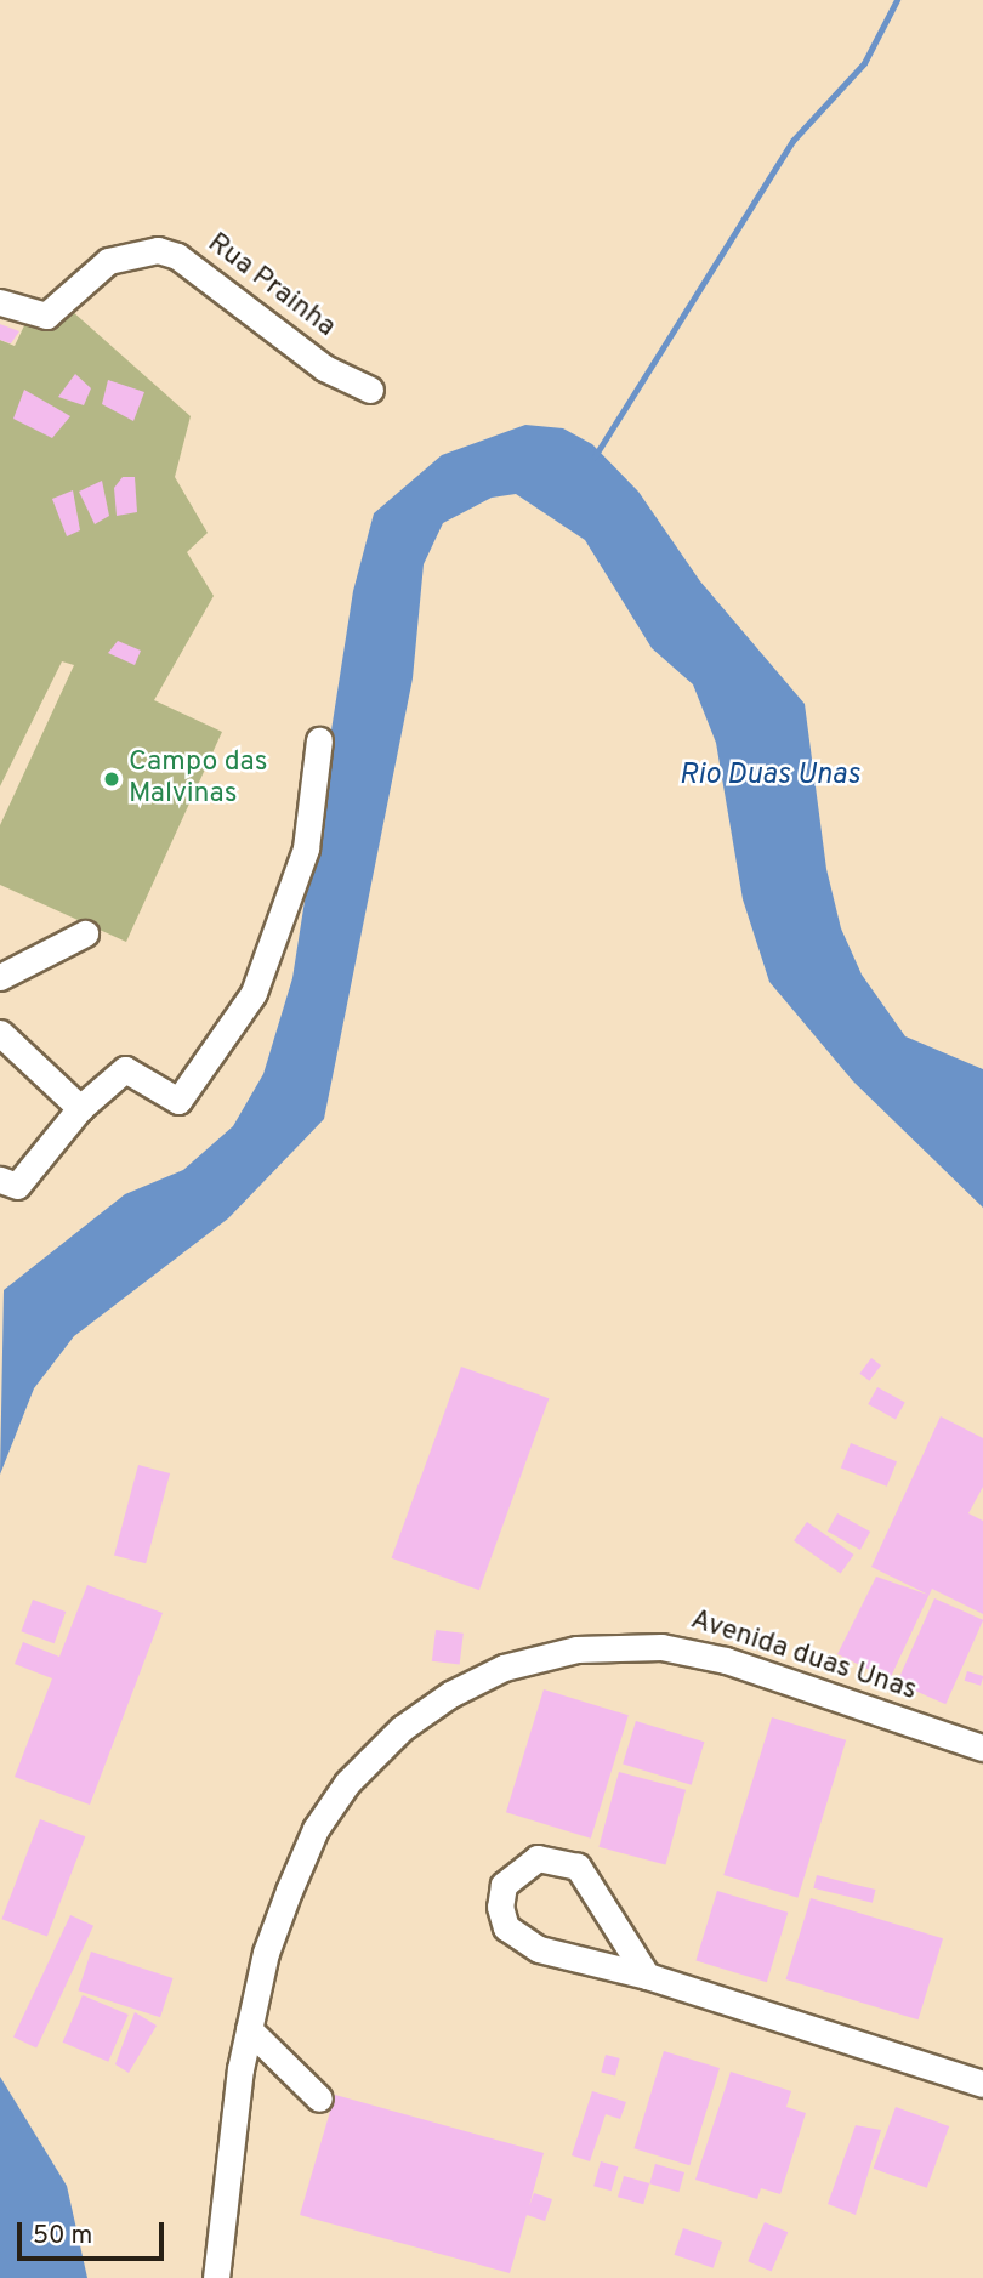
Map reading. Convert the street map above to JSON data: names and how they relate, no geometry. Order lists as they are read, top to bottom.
{
  "streets": {
    "street": ["Rua Prainha", "Avenida duas Unas"]
  },
  "water": ["Rio Duas Unas"],
  "places": ["Campo das Malvinas"],
  "scale_bar": "50 m"
}
